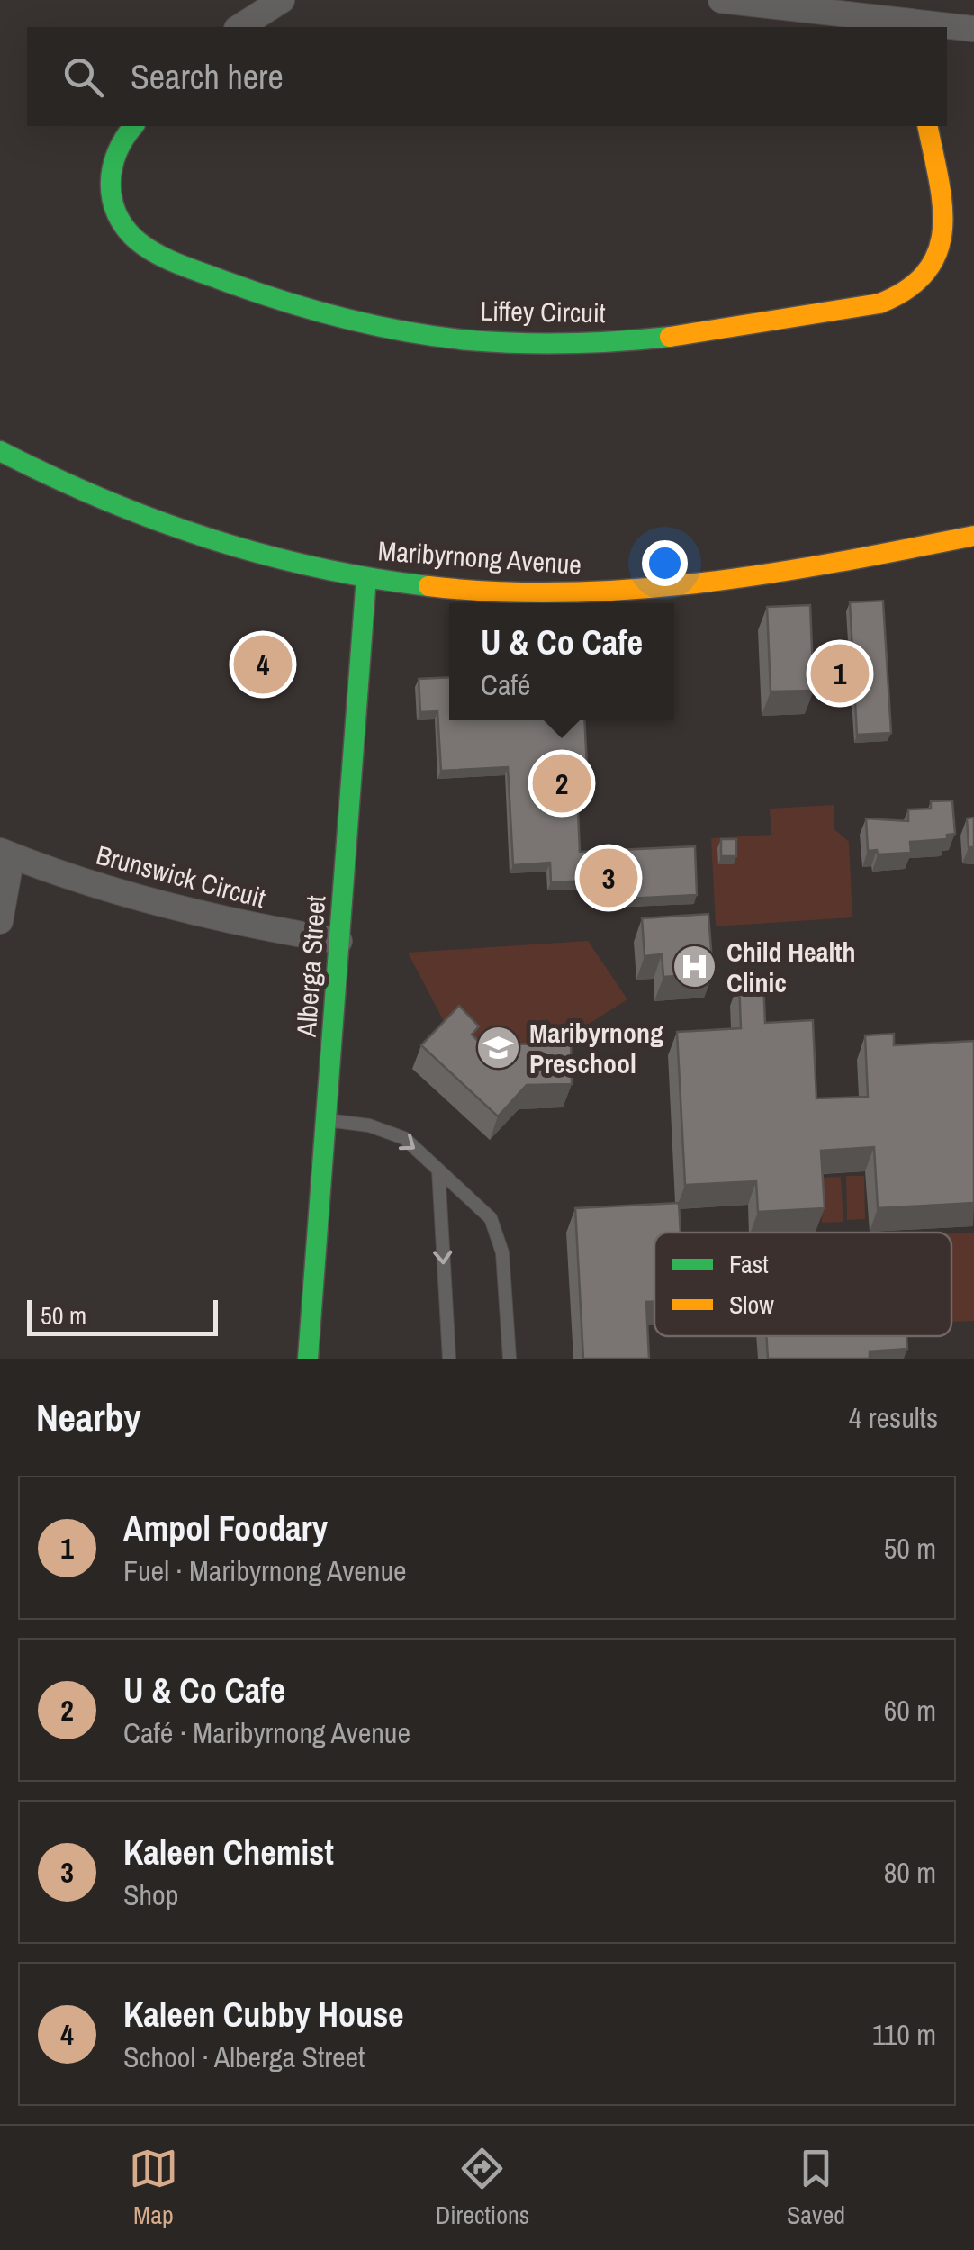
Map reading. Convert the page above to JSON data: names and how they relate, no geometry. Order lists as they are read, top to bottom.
{
  "streets": {
    "street": [
      "Liffey Circuit",
      "Maribyrnong Avenue",
      "Brunswick Circuit",
      "Alberga Street"
    ]
  },
  "crossings": [
    ["Maribyrnong Avenue", "Alberga Street"],
    ["Brunswick Circuit", "Alberga Street"]
  ],
  "places": {
    "hospital": ["Child Health Clinic"],
    "school or university": ["Maribyrnong Preschool"]
  },
  "legend": ["Fast", "Slow"],
  "scale_bar": "50 m",
  "page": {
    "search": "Search here",
    "popup": ["U & Co Cafe", "Café"],
    "pins": [
      "4",
      "1",
      "2",
      "3"
    ],
    "scale": "50 m",
    "heading": ["Nearby", "4 results"],
    "list": [
      {
        "mark": "1",
        "name": "Ampol Foodary",
        "note": "Fuel · Maribyrnong Avenue",
        "value": "50 m"
      },
      {
        "mark": "2",
        "name": "U & Co Cafe",
        "note": "Café · Maribyrnong Avenue",
        "value": "60 m"
      },
      {
        "mark": "3",
        "name": "Kaleen Chemist",
        "note": "Shop",
        "value": "80 m"
      },
      {
        "mark": "4",
        "name": "Kaleen Cubby House",
        "note": "School · Alberga Street",
        "value": "110 m"
      }
    ],
    "nav": ["Map", "Directions", "Saved"]
  }
}
